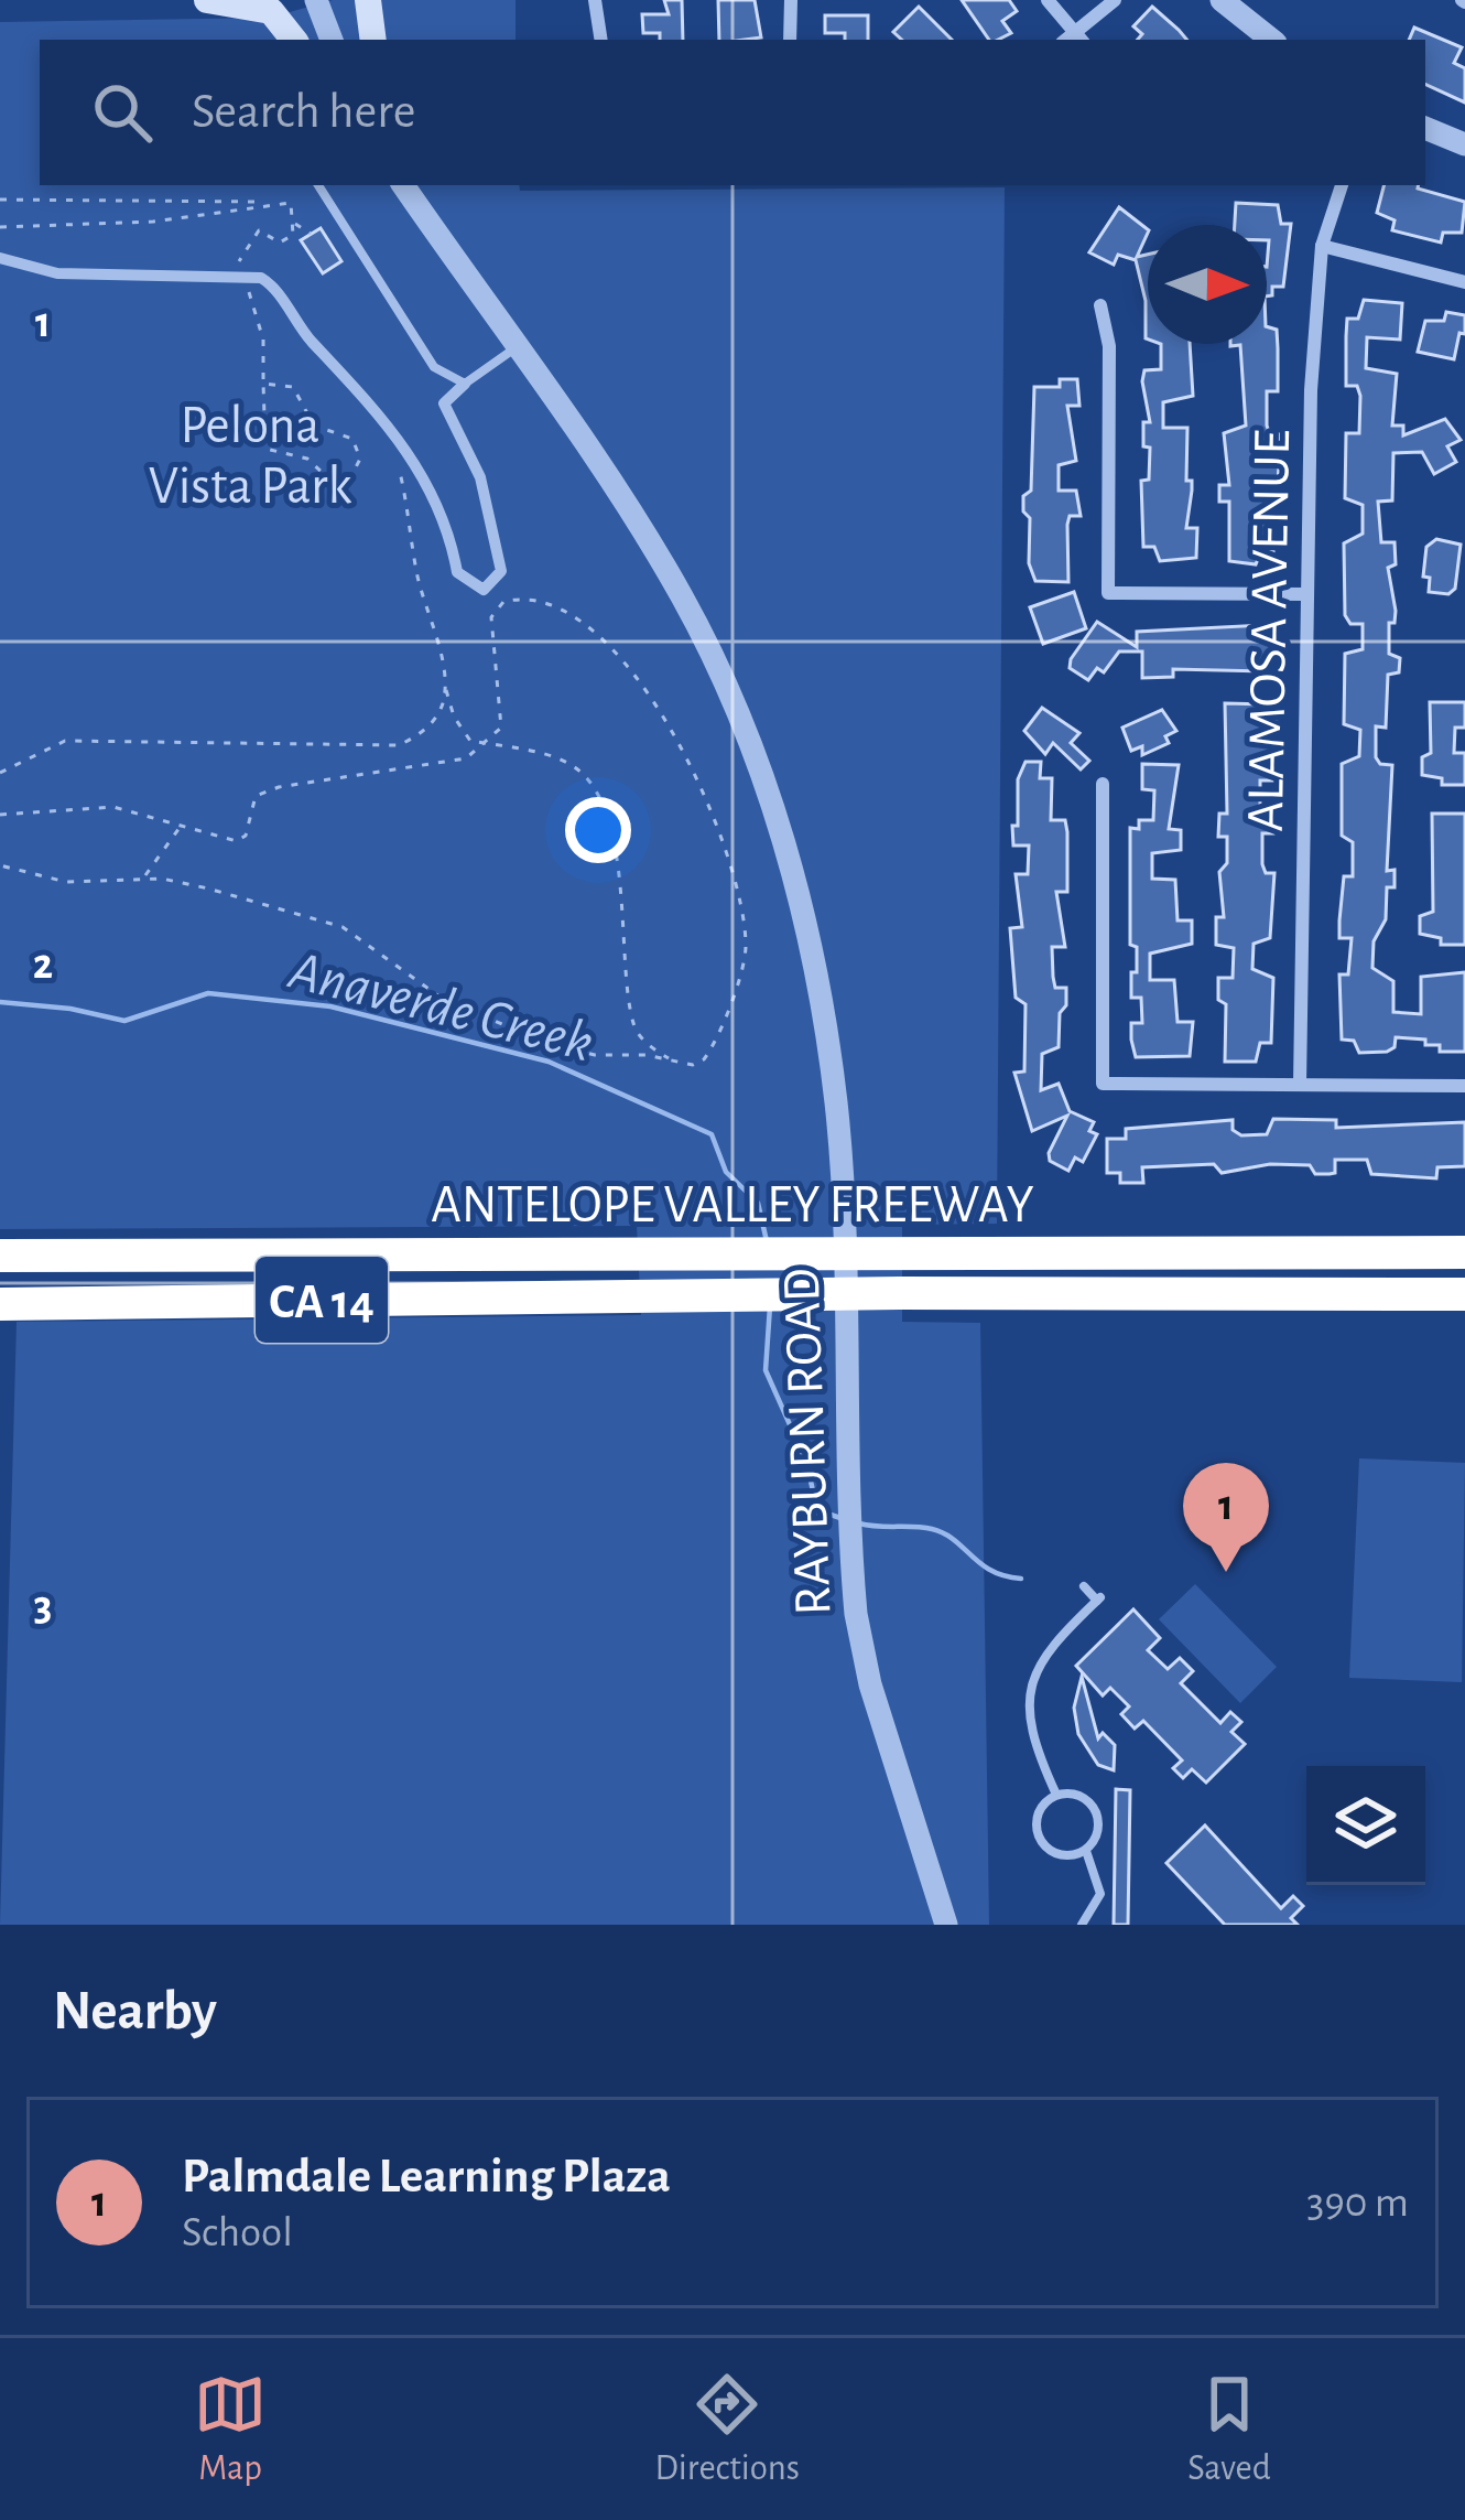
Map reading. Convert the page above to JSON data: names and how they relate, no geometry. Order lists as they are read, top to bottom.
{
  "streets": {
    "highway": ["ANTELOPE VALLEY FREEWAY", "CA 14"],
    "street": ["ALAMOSA AVENUE", "RAYBURN ROAD"]
  },
  "water": ["Anaverde Creek"],
  "parks": ["Pelona Vista Park"],
  "north": "right",
  "page": {
    "search": "Search here",
    "pins": "1",
    "heading": "Nearby",
    "list": [
      {
        "mark": "1",
        "name": "Palmdale Learning Plaza",
        "note": "School",
        "value": "390 m"
      }
    ],
    "nav": ["Map", "Directions", "Saved"]
  },
  "grid": {
    "rows": ["1", "2", "3"]
  }
}
